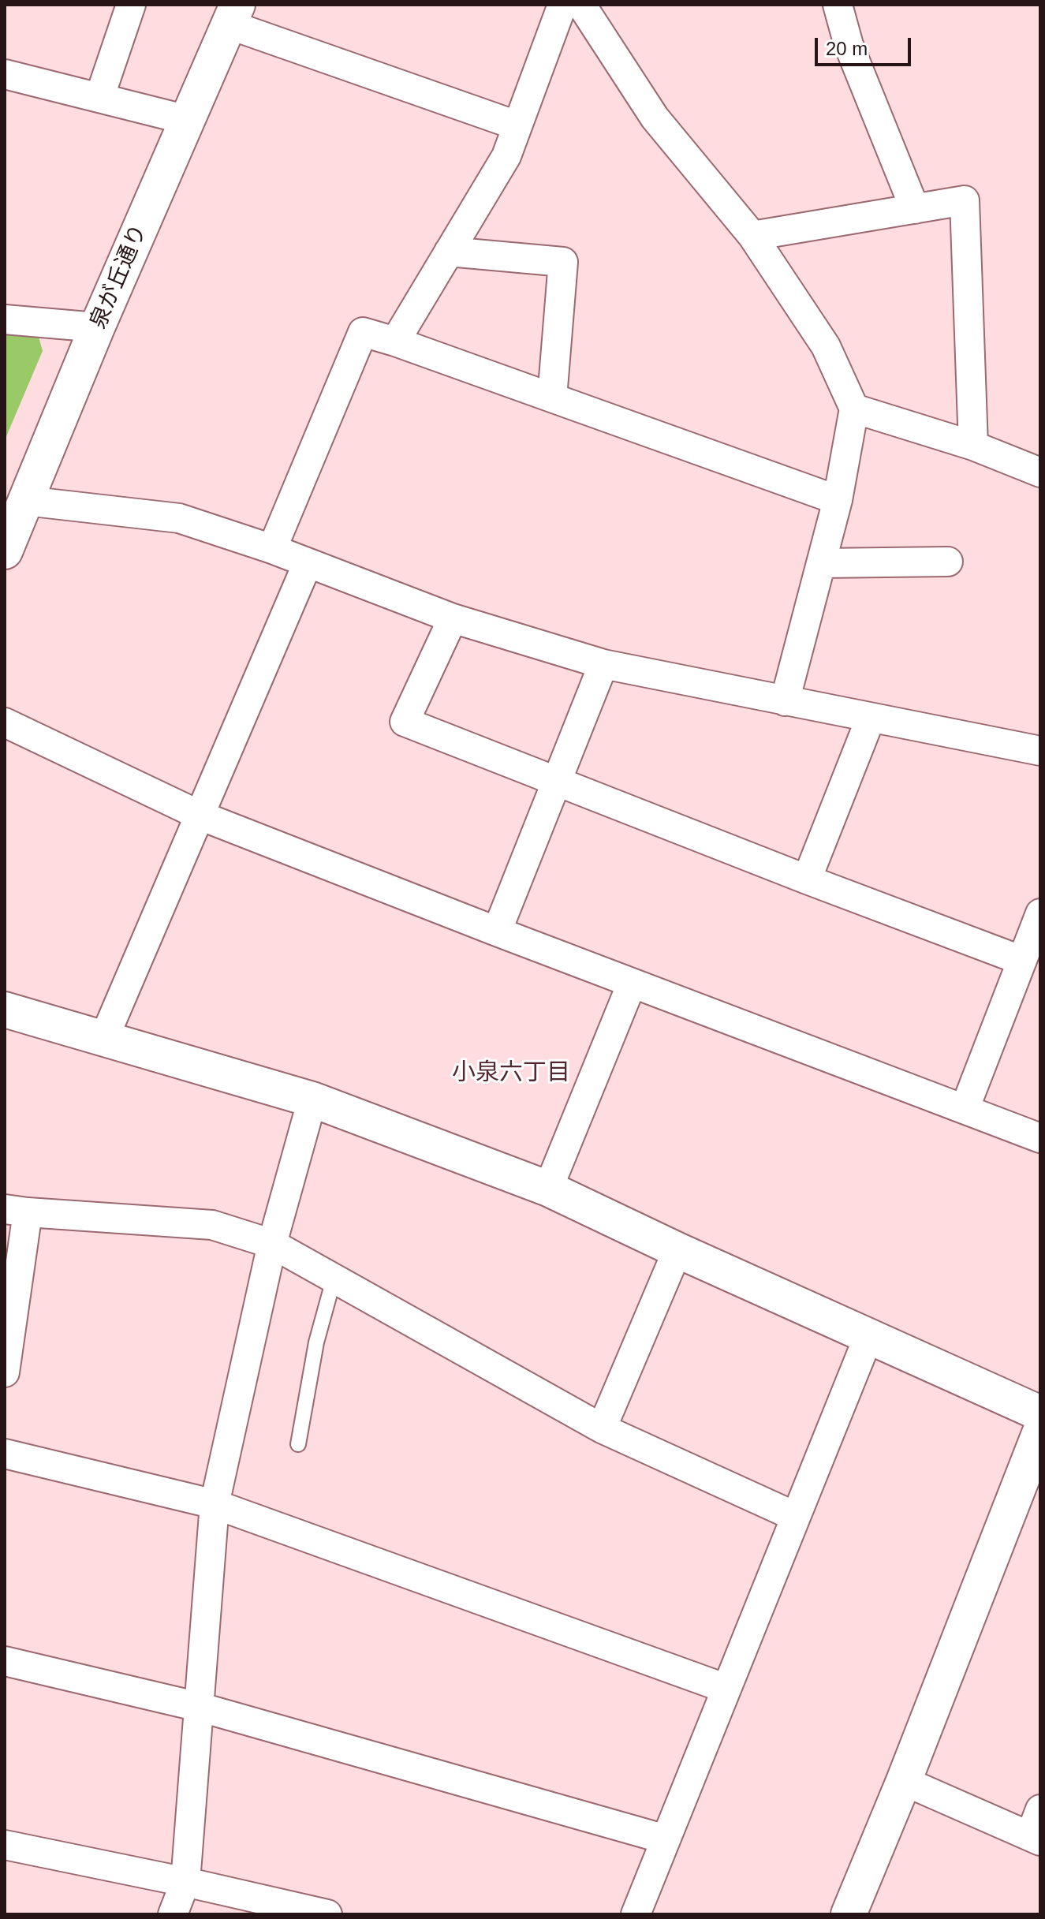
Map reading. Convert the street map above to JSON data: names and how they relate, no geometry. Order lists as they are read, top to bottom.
{
  "streets": {
    "street": ["泉が丘通り"]
  },
  "districts": ["小泉六丁目"],
  "scale_bar": "20 m"
}
